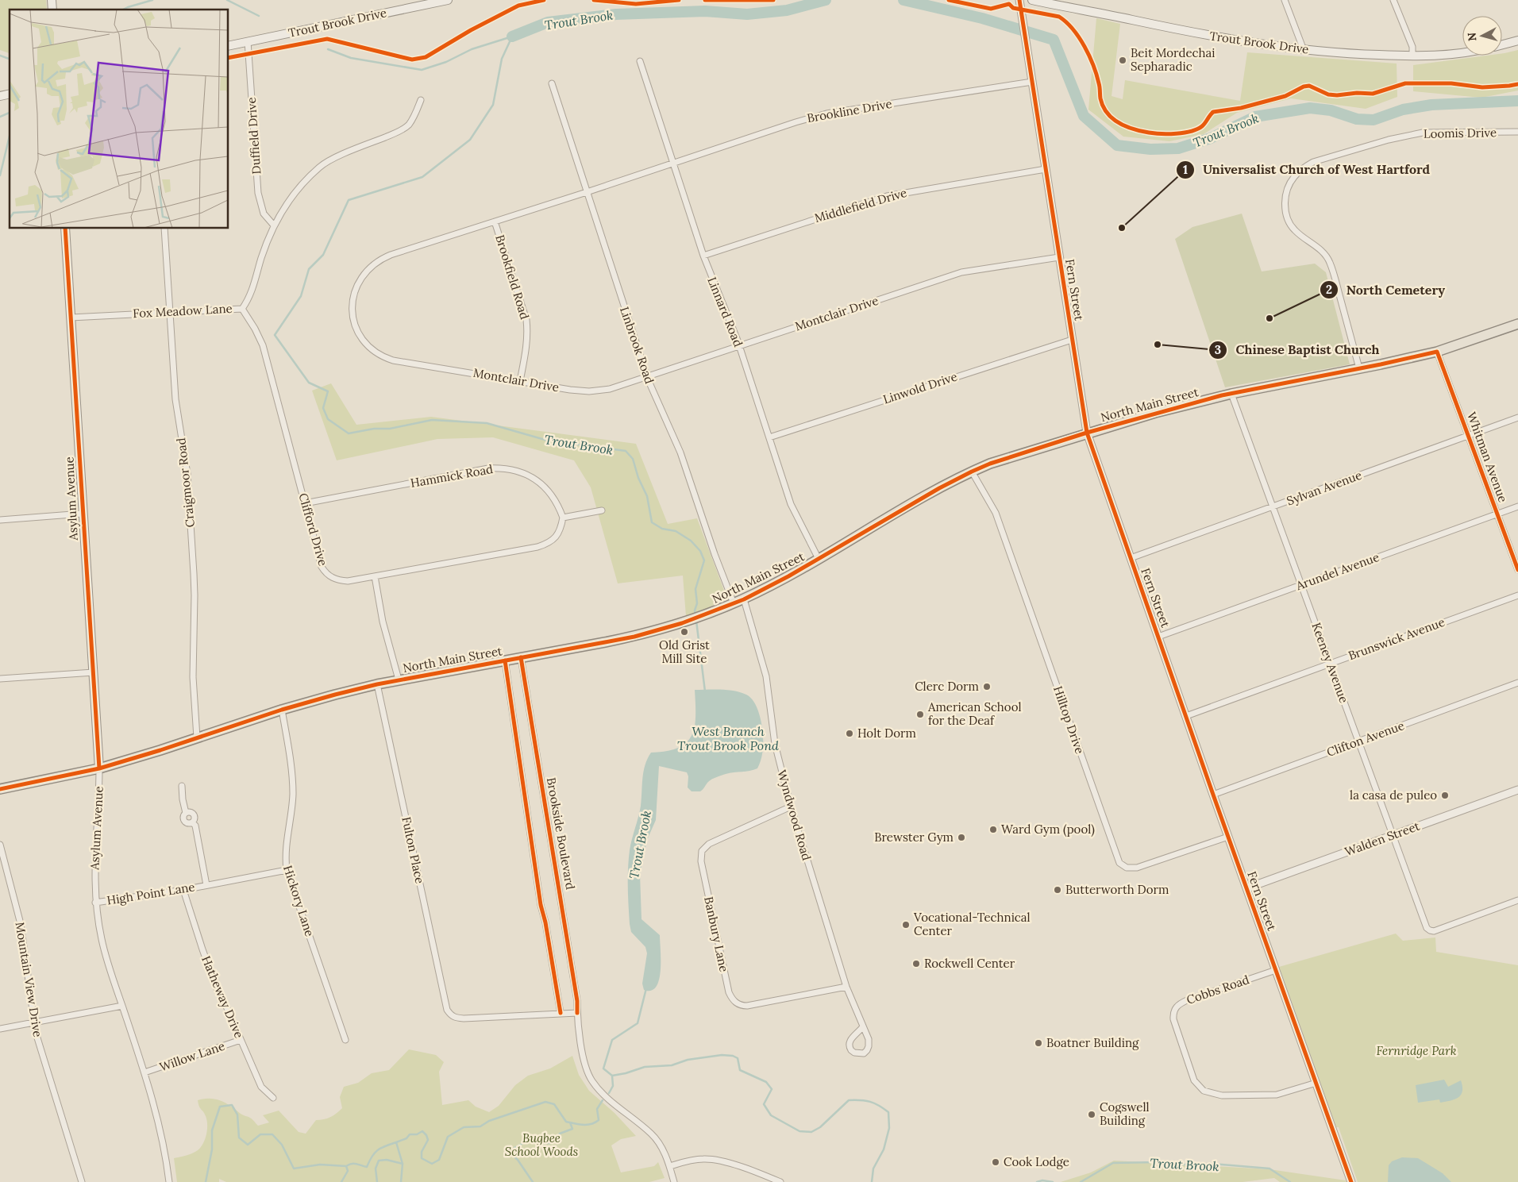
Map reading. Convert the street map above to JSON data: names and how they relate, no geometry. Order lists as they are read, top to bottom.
{
  "streets": {
    "main road": ["Trout Brook Drive", "North Main Street", "Asylum Avenue"],
    "street": [
      "Brookline Drive",
      "Loomis Drive",
      "Duffield Drive",
      "Middlefield Drive",
      "Brookfield Road",
      "Fern Street",
      "Fox Meadow Lane",
      "Linnard Road",
      "Montclair Drive",
      "Linbrook Road",
      "Linwold Drive",
      "Whitman Avenue",
      "Hammick Road",
      "Craigmoor Road",
      "Sylvan Avenue",
      "Clifford Drive",
      "Arundel Avenue",
      "Brunswick Avenue",
      "Keeney Avenue",
      "Hilltop Drive",
      "Clifton Avenue",
      "Wyndwood Road",
      "Brookside Boulevard",
      "Walden Street",
      "Fulton Place",
      "High Point Lane",
      "Hickory Lane",
      "Banbury Lane",
      "Mountain View Drive",
      "Cobbs Road",
      "Hatheway Drive",
      "Willow Lane"
    ]
  },
  "crossings": [
    ["Trout Brook Drive", "Duffield Drive"],
    ["Brookline Drive", "Fern Street"],
    ["Brookline Drive", "Linnard Road"],
    ["Brookline Drive", "Montclair Drive"],
    ["Loomis Drive", "North Main Street"],
    ["Duffield Drive", "Fox Meadow Lane"],
    ["Middlefield Drive", "Fern Street"],
    ["Middlefield Drive", "Linnard Road"],
    ["Brookfield Road", "Montclair Drive"],
    ["Fern Street", "Montclair Drive"],
    ["Fern Street", "Linwold Drive"],
    ["Fern Street", "North Main Street"],
    ["Fern Street", "Sylvan Avenue"],
    ["Fern Street", "Arundel Avenue"],
    ["Fern Street", "Brunswick Avenue"],
    ["Fern Street", "Hilltop Drive"],
    ["Fern Street", "Clifton Avenue"],
    ["Fern Street", "Walden Street"],
    ["Fern Street", "Cobbs Road"],
    ["Fox Meadow Lane", "Craigmoor Road"],
    ["Fox Meadow Lane", "Asylum Avenue"],
    ["Fox Meadow Lane", "Clifford Drive"],
    ["Linnard Road", "Montclair Drive"],
    ["Linnard Road", "Linwold Drive"],
    ["Linnard Road", "North Main Street"],
    ["Montclair Drive", "Linbrook Road"],
    ["Linbrook Road", "North Main Street"],
    ["North Main Street", "Whitman Avenue"],
    ["North Main Street", "Craigmoor Road"],
    ["North Main Street", "Asylum Avenue"],
    ["North Main Street", "Keeney Avenue"],
    ["North Main Street", "Hilltop Drive"],
    ["North Main Street", "Wyndwood Road"],
    ["North Main Street", "Brookside Boulevard"],
    ["North Main Street", "Fulton Place"],
    ["North Main Street", "Hickory Lane"],
    ["Whitman Avenue", "Sylvan Avenue"],
    ["Whitman Avenue", "Arundel Avenue"],
    ["Hammick Road", "Clifford Drive"],
    ["Sylvan Avenue", "Keeney Avenue"],
    ["Asylum Avenue", "High Point Lane"],
    ["Asylum Avenue", "Willow Lane"],
    ["Arundel Avenue", "Keeney Avenue"],
    ["Brunswick Avenue", "Keeney Avenue"],
    ["Keeney Avenue", "Clifton Avenue"],
    ["Keeney Avenue", "Walden Street"],
    ["Wyndwood Road", "Banbury Lane"],
    ["High Point Lane", "Hickory Lane"],
    ["High Point Lane", "Hatheway Drive"],
    ["Hatheway Drive", "Willow Lane"]
  ],
  "water": ["Trout Brook", "West Branch Trout Brook Pond"],
  "parks": ["Fernridge Park", "Bugbee School Woods"],
  "places": [
    "Beit Mordechai Sepharadic",
    "Universalist Church of West Hartford",
    "North Cemetery",
    "Chinese Baptist Church",
    "Old Grist Mill Site",
    "Clerc Dorm",
    "American School for the Deaf",
    "Holt Dorm",
    "la casa de puleo",
    "Ward Gym (pool)",
    "Brewster Gym",
    "Butterworth Dorm",
    "Vocational-Technical Center",
    "Rockwell Center",
    "Boatner Building",
    "Cogswell Building",
    "Cook Lodge"
  ],
  "north": "left"
}
